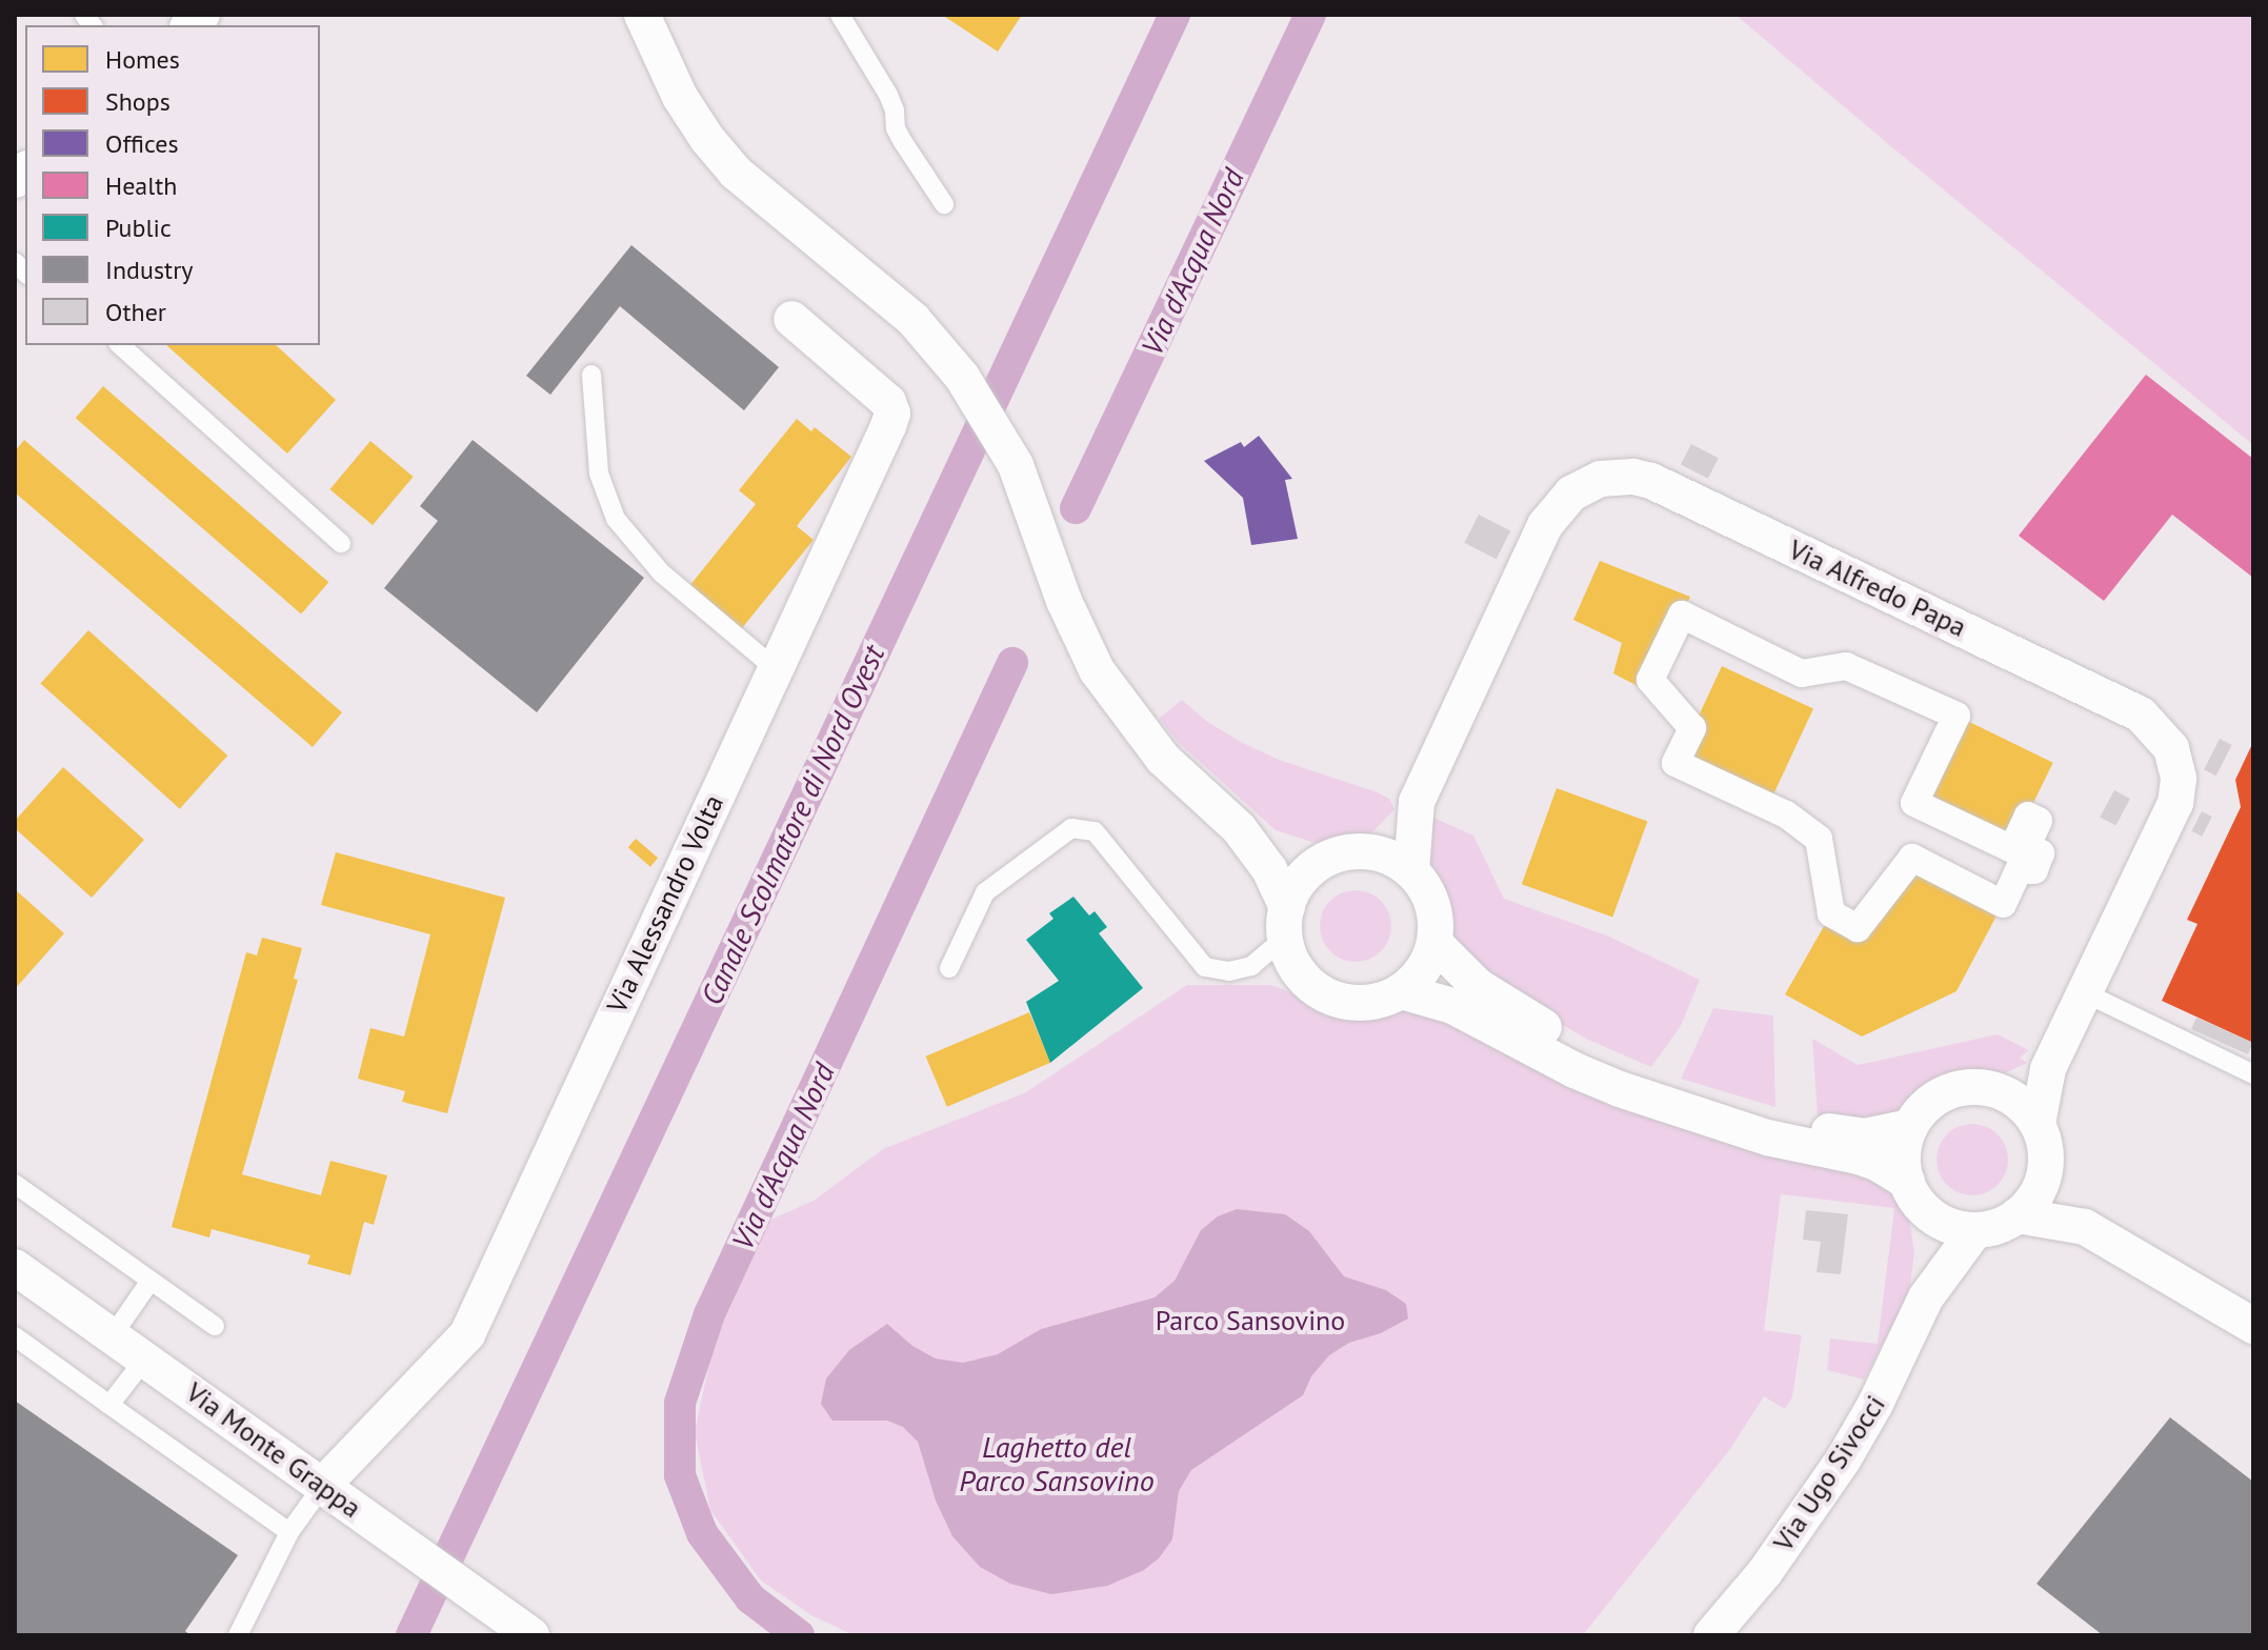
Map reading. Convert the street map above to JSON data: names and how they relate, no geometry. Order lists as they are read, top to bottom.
{
  "streets": {
    "street": [
      "Via Alfredo Papa",
      "Via Alessandro Volta",
      "Via Monte Grappa",
      "Via Ugo Sivocci"
    ]
  },
  "crossings": [
    ["Via Alfredo Papa", "Via Ugo Sivocci"],
    ["Via Alessandro Volta", "Via Monte Grappa"]
  ],
  "water": ["Via d'Acqua Nord", "Canale Scolmatore di Nord Ovest", "Laghetto del Parco Sansovino"],
  "parks": ["Parco Sansovino"],
  "legend": [
    "Homes",
    "Shops",
    "Offices",
    "Health",
    "Public",
    "Industry",
    "Other"
  ]
}
